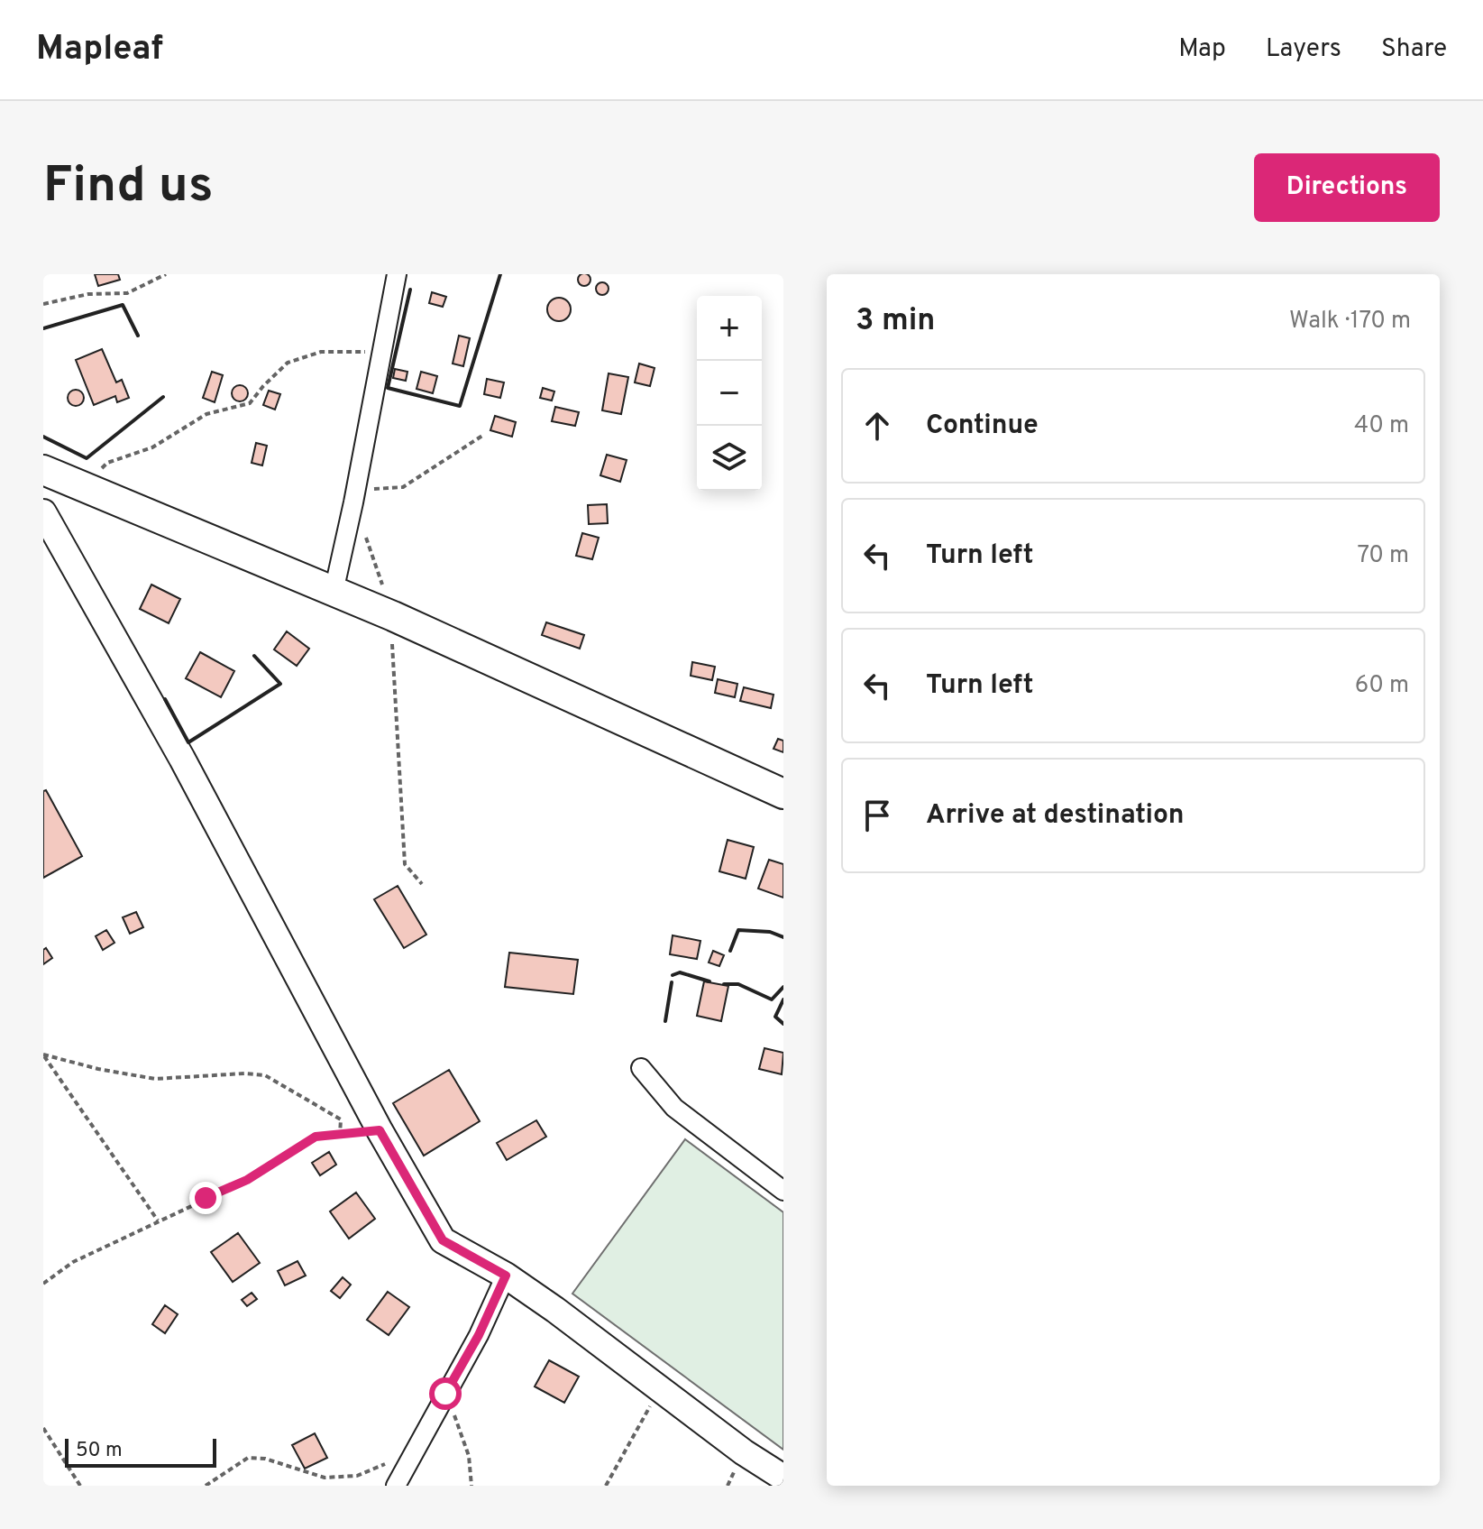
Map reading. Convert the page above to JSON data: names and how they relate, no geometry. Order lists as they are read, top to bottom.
{
  "scale_bar": "50 m",
  "page": {
    "header": "Mapleaf",
    "nav": ["Map", "Layers", "Share"],
    "buttons": "Directions",
    "title": "Find us",
    "heading": ["3 min", "Walk · 170 m"],
    "map_buttons": ["+", "−"],
    "list": [
      ["Continue", "40 m"],
      ["Turn left", "70 m"],
      ["Turn left", "60 m"],
      "Arrive at destination"
    ],
    "scale": "50 m"
  }
}
